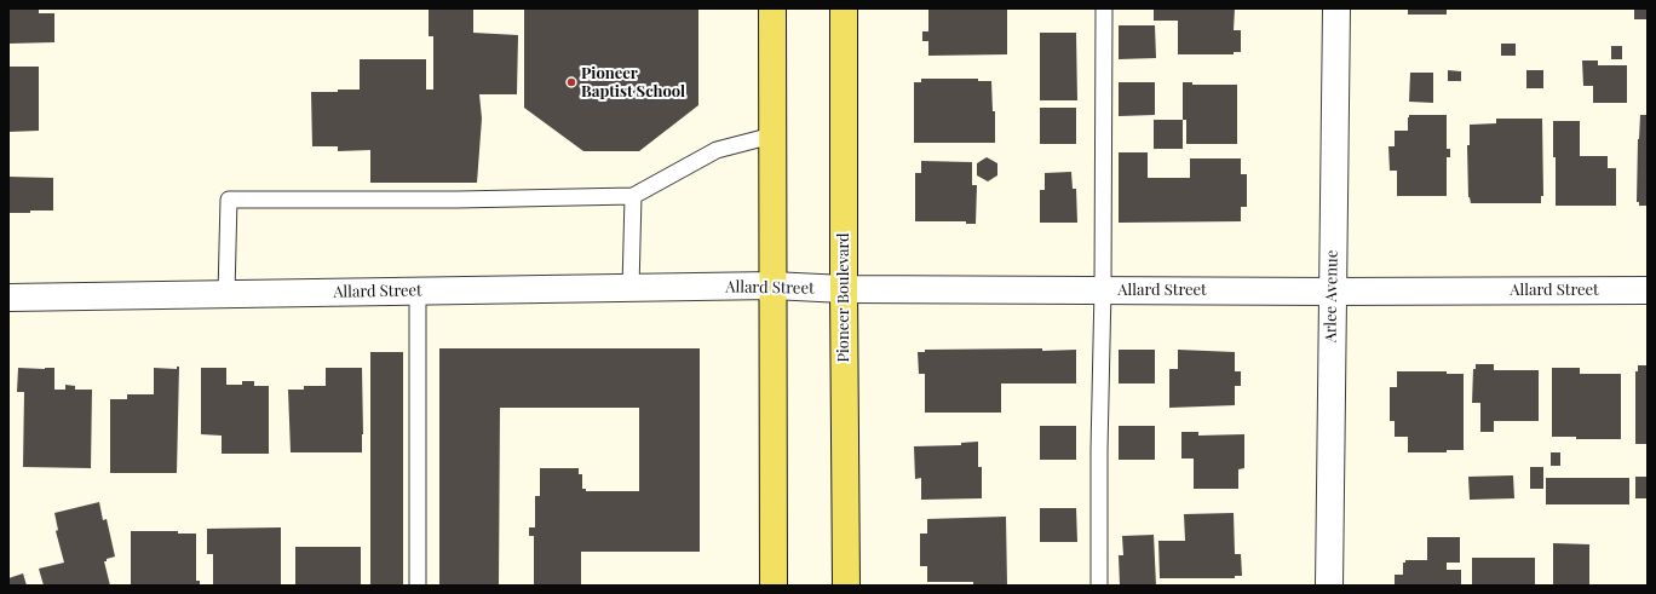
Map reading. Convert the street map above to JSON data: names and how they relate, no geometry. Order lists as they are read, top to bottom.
{
  "streets": {
    "main road": ["Pioneer Boulevard"],
    "street": ["Allard Street", "Arlee Avenue"]
  },
  "crossings": [
    ["Allard Street", "Arlee Avenue"],
    ["Allard Street", "Pioneer Boulevard"]
  ],
  "places": ["Pioneer Baptist School"]
}
